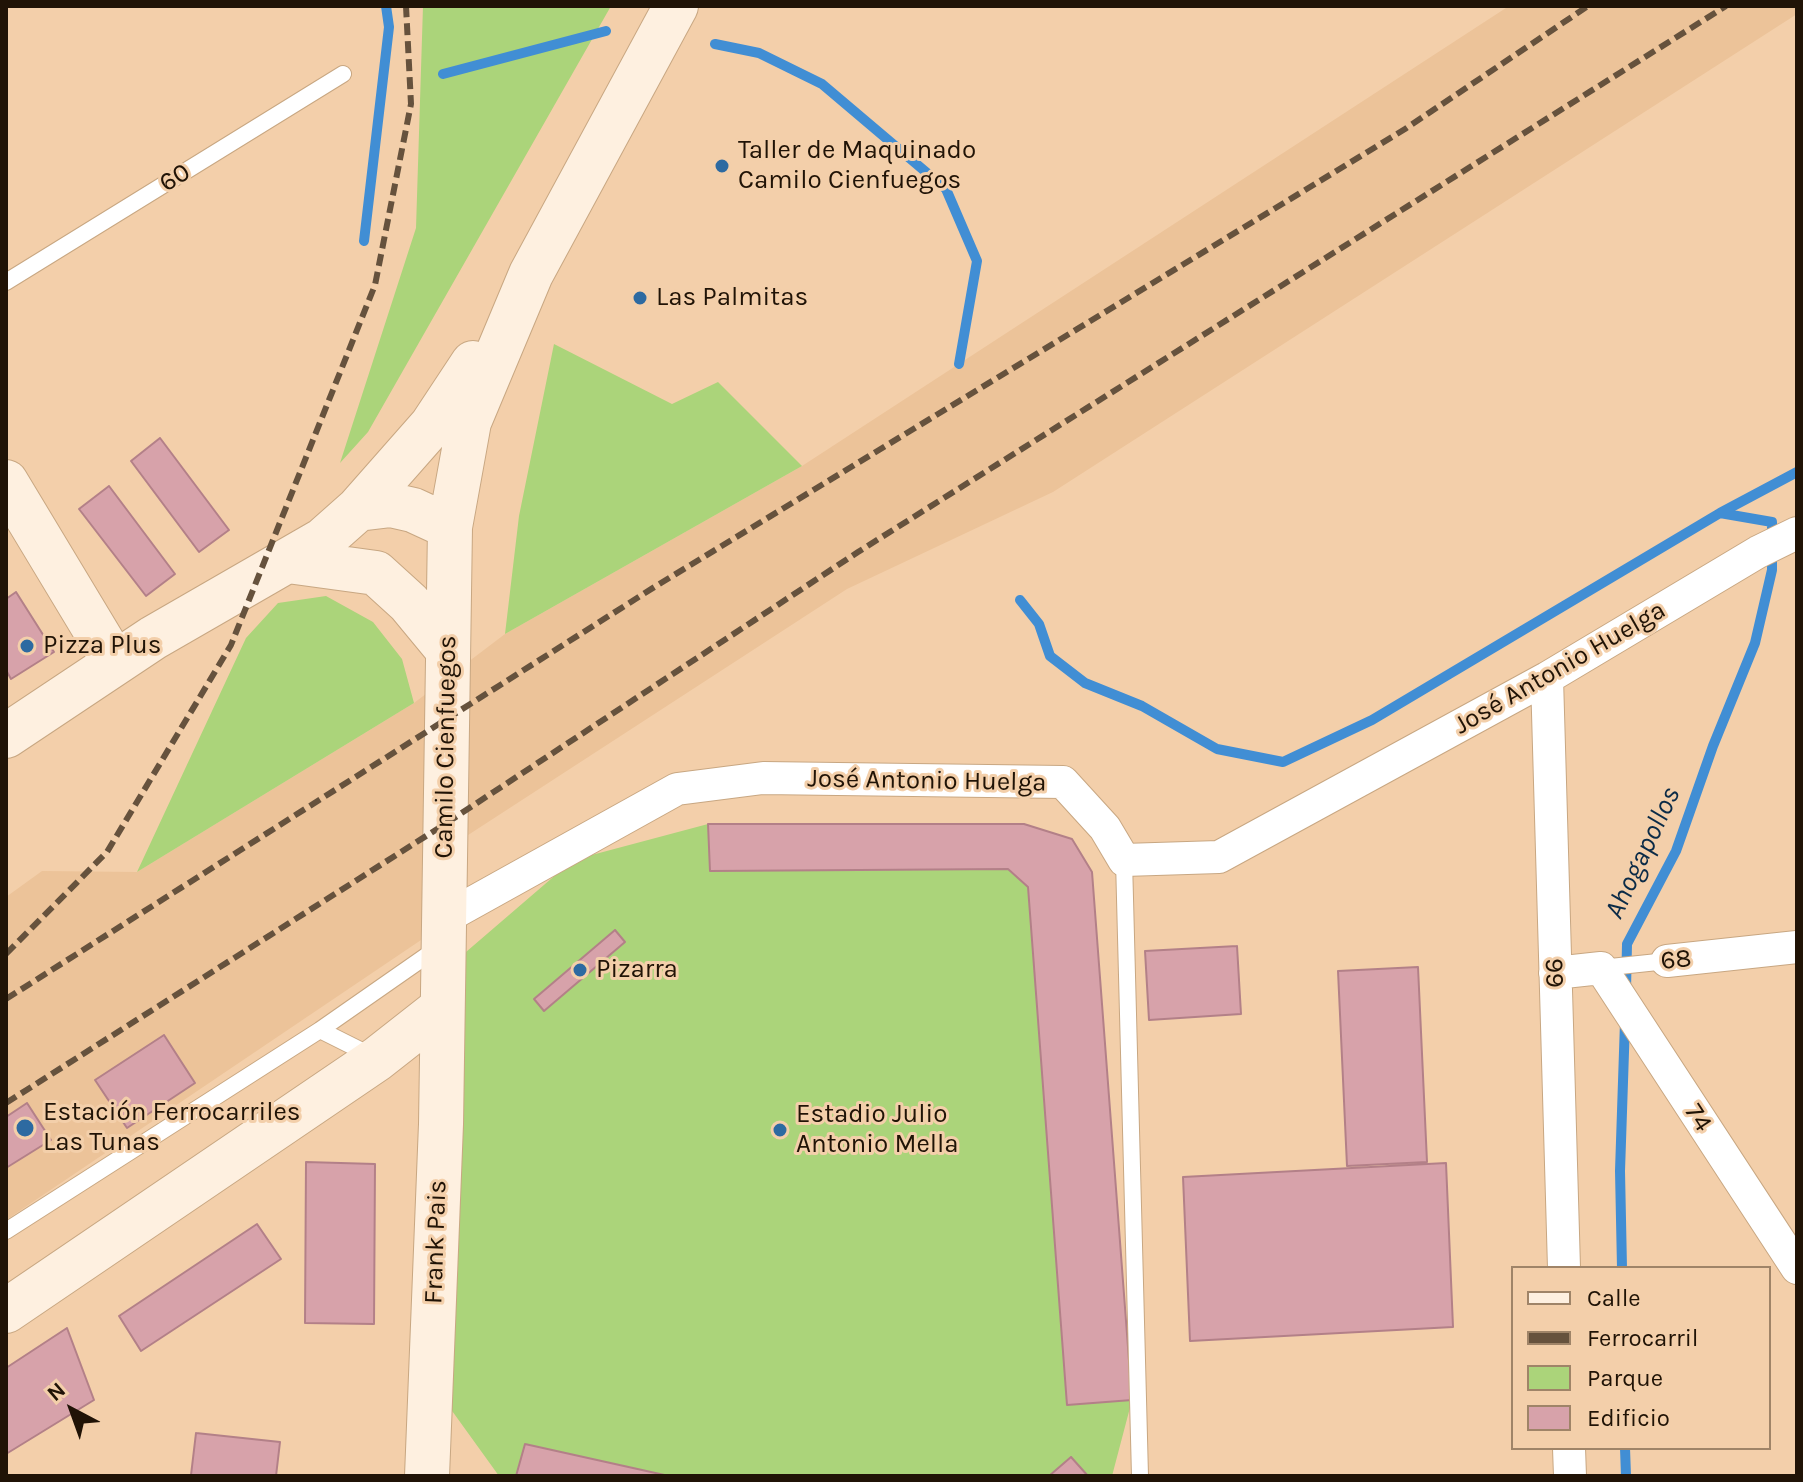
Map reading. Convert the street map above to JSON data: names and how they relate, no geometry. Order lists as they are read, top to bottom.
{
  "streets": {
    "main road": ["Camilo Cienfuegos", "Frank Pais"],
    "street": [
      "José Antonio Huelga",
      "68",
      "66",
      "74"
    ],
    "lane": ["60"]
  },
  "crossings": [
    ["José Antonio Huelga", "Camilo Cienfuegos"],
    ["José Antonio Huelga", "66"],
    ["Camilo Cienfuegos", "Frank Pais"],
    ["68", "66"],
    ["68", "74"]
  ],
  "water": ["Ahogapollos"],
  "places": [
    "Taller de Maquinado Camilo Cienfuegos",
    "Las Palmitas",
    "Pizza Plus",
    "Pizarra",
    "Estación Ferrocarriles Las Tunas",
    "Estadio Julio Antonio Mella"
  ],
  "legend": [
    "Calle",
    "Ferrocarril",
    "Parque",
    "Edificio"
  ],
  "north": "top left"
}
